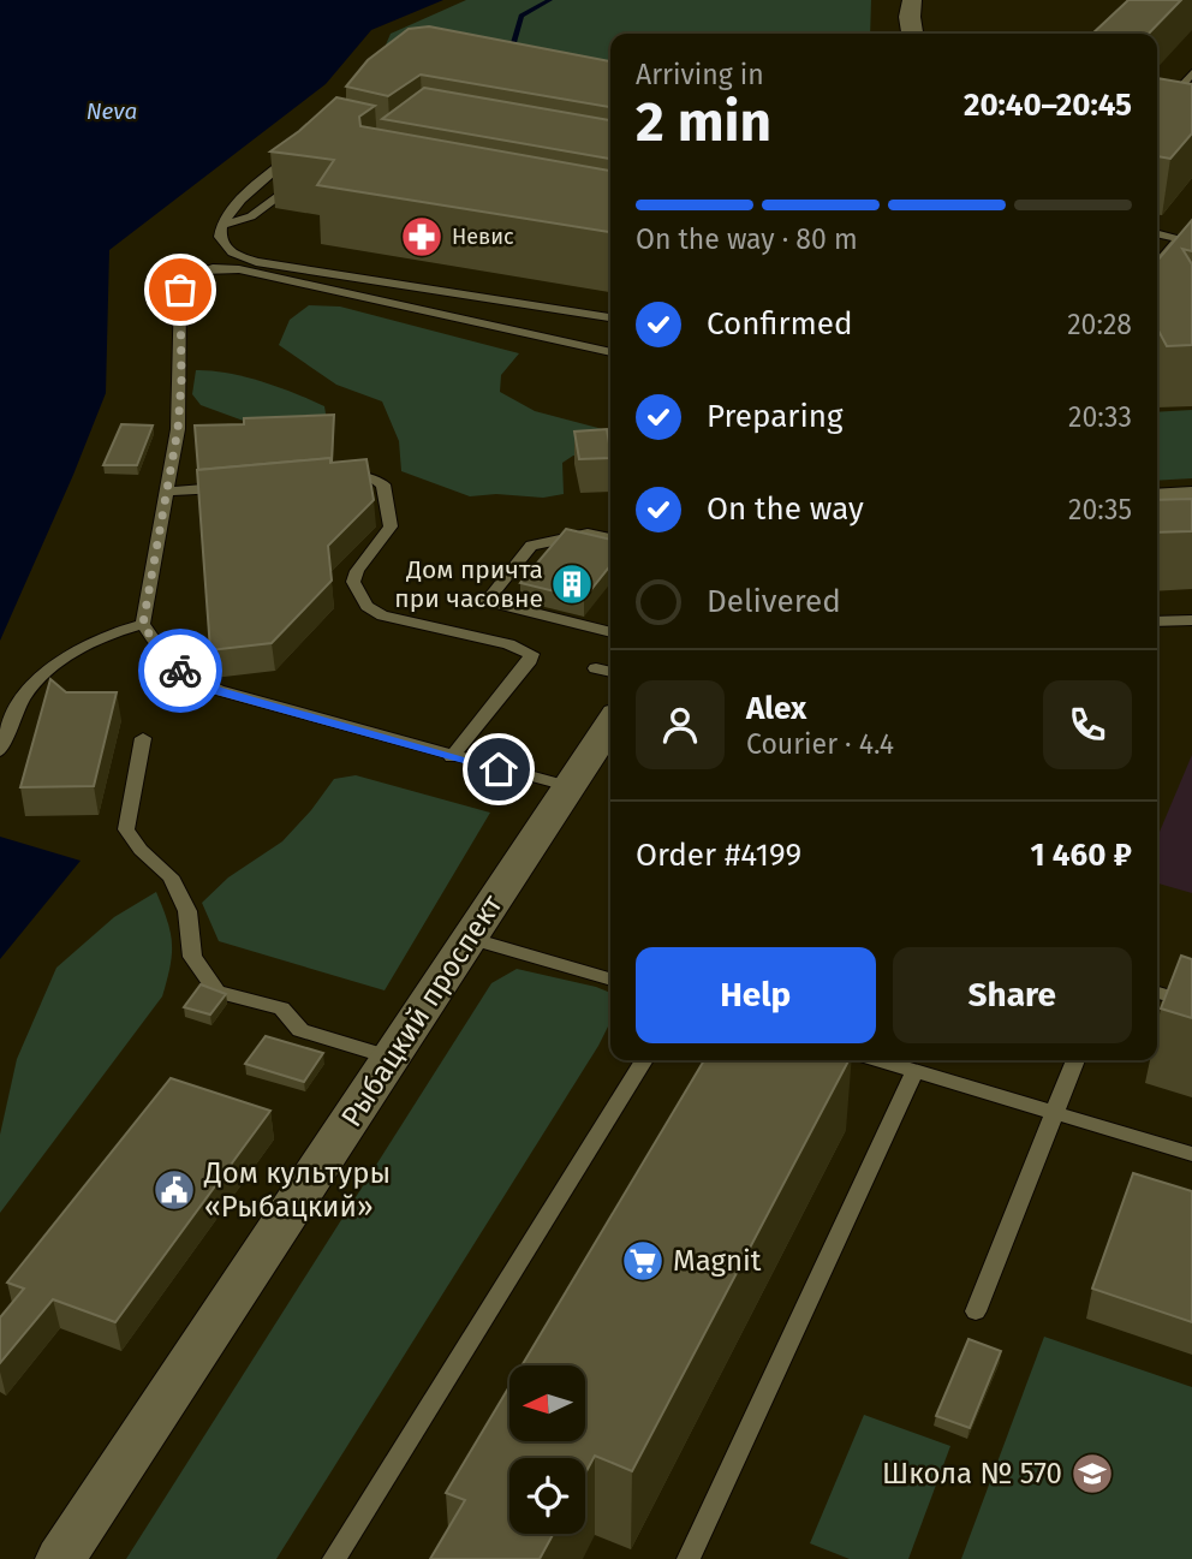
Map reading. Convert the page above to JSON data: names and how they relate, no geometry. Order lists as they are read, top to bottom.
{
  "streets": {
    "street": ["Рыбацкий проспект"]
  },
  "water": ["Neva"],
  "places": {
    "pharmacy": ["Невис"],
    "building": ["Дом причта при часовне"],
    "public building": ["Дом культуры «Рыбацкий»"],
    "supermarket": ["Magnit"],
    "school or university": ["Школа № 570"]
  },
  "north": "left",
  "page": {
    "heading": ["2 min", "Arriving in", "20:40–20:45"],
    "panel": [
      "Alex",
      "Courier · 4.4",
      "Order #4199",
      "1 460 ₽"
    ],
    "bar": "On the way · 80 m",
    "list": [
      ["Confirmed", "20:28"],
      ["Preparing", "20:33"],
      ["On the way", "20:35"],
      "Delivered"
    ],
    "buttons": ["Help", "Share"]
  }
}
